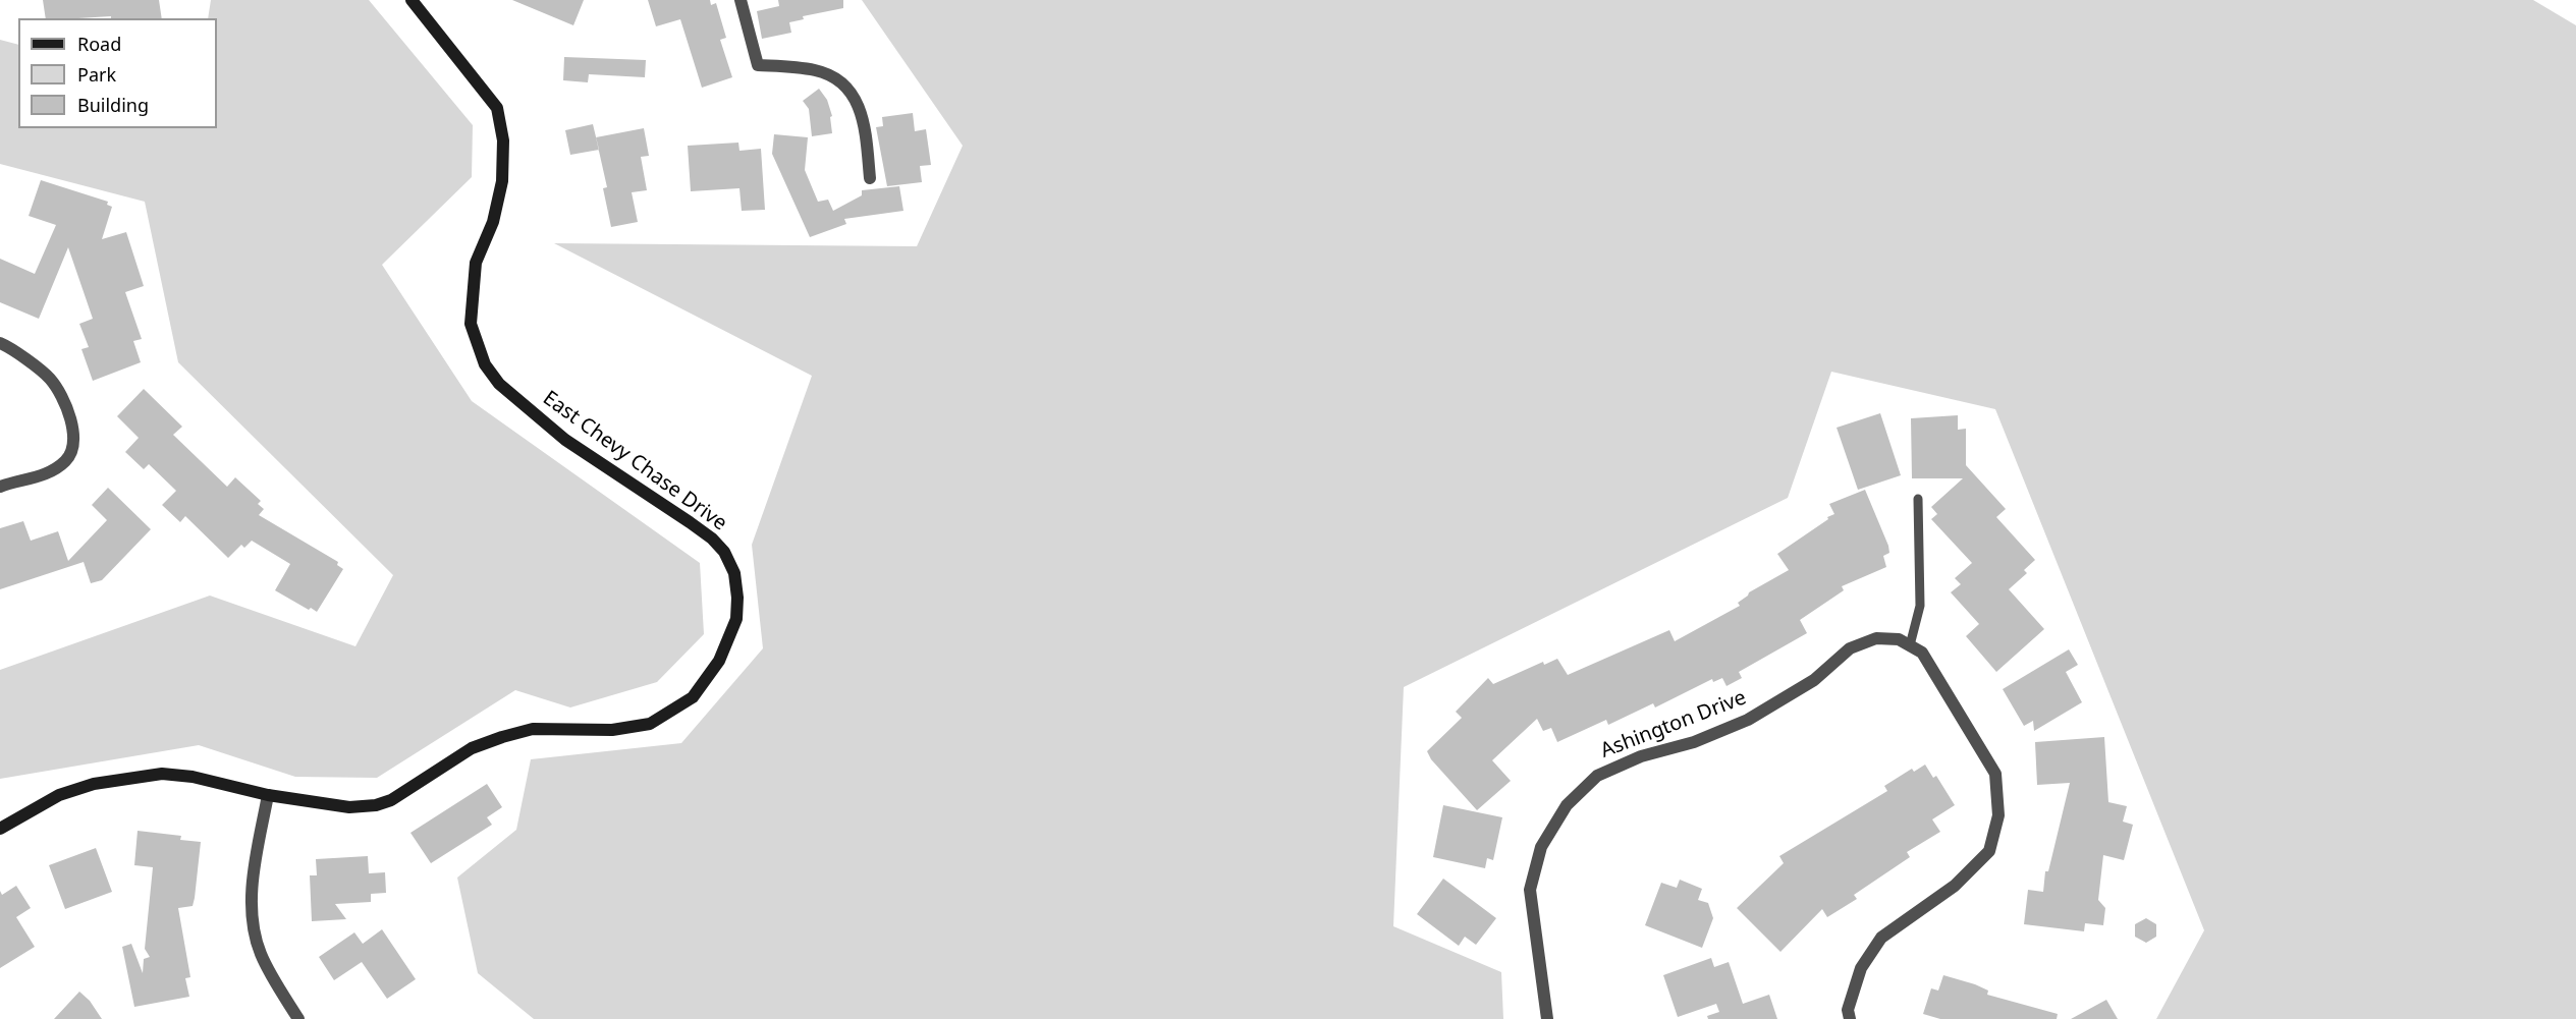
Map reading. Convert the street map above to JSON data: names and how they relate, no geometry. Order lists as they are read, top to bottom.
{
  "streets": {
    "main road": ["East Chevy Chase Drive"],
    "street": ["Ashington Drive"]
  },
  "legend": ["Road", "Park", "Building"]
}
